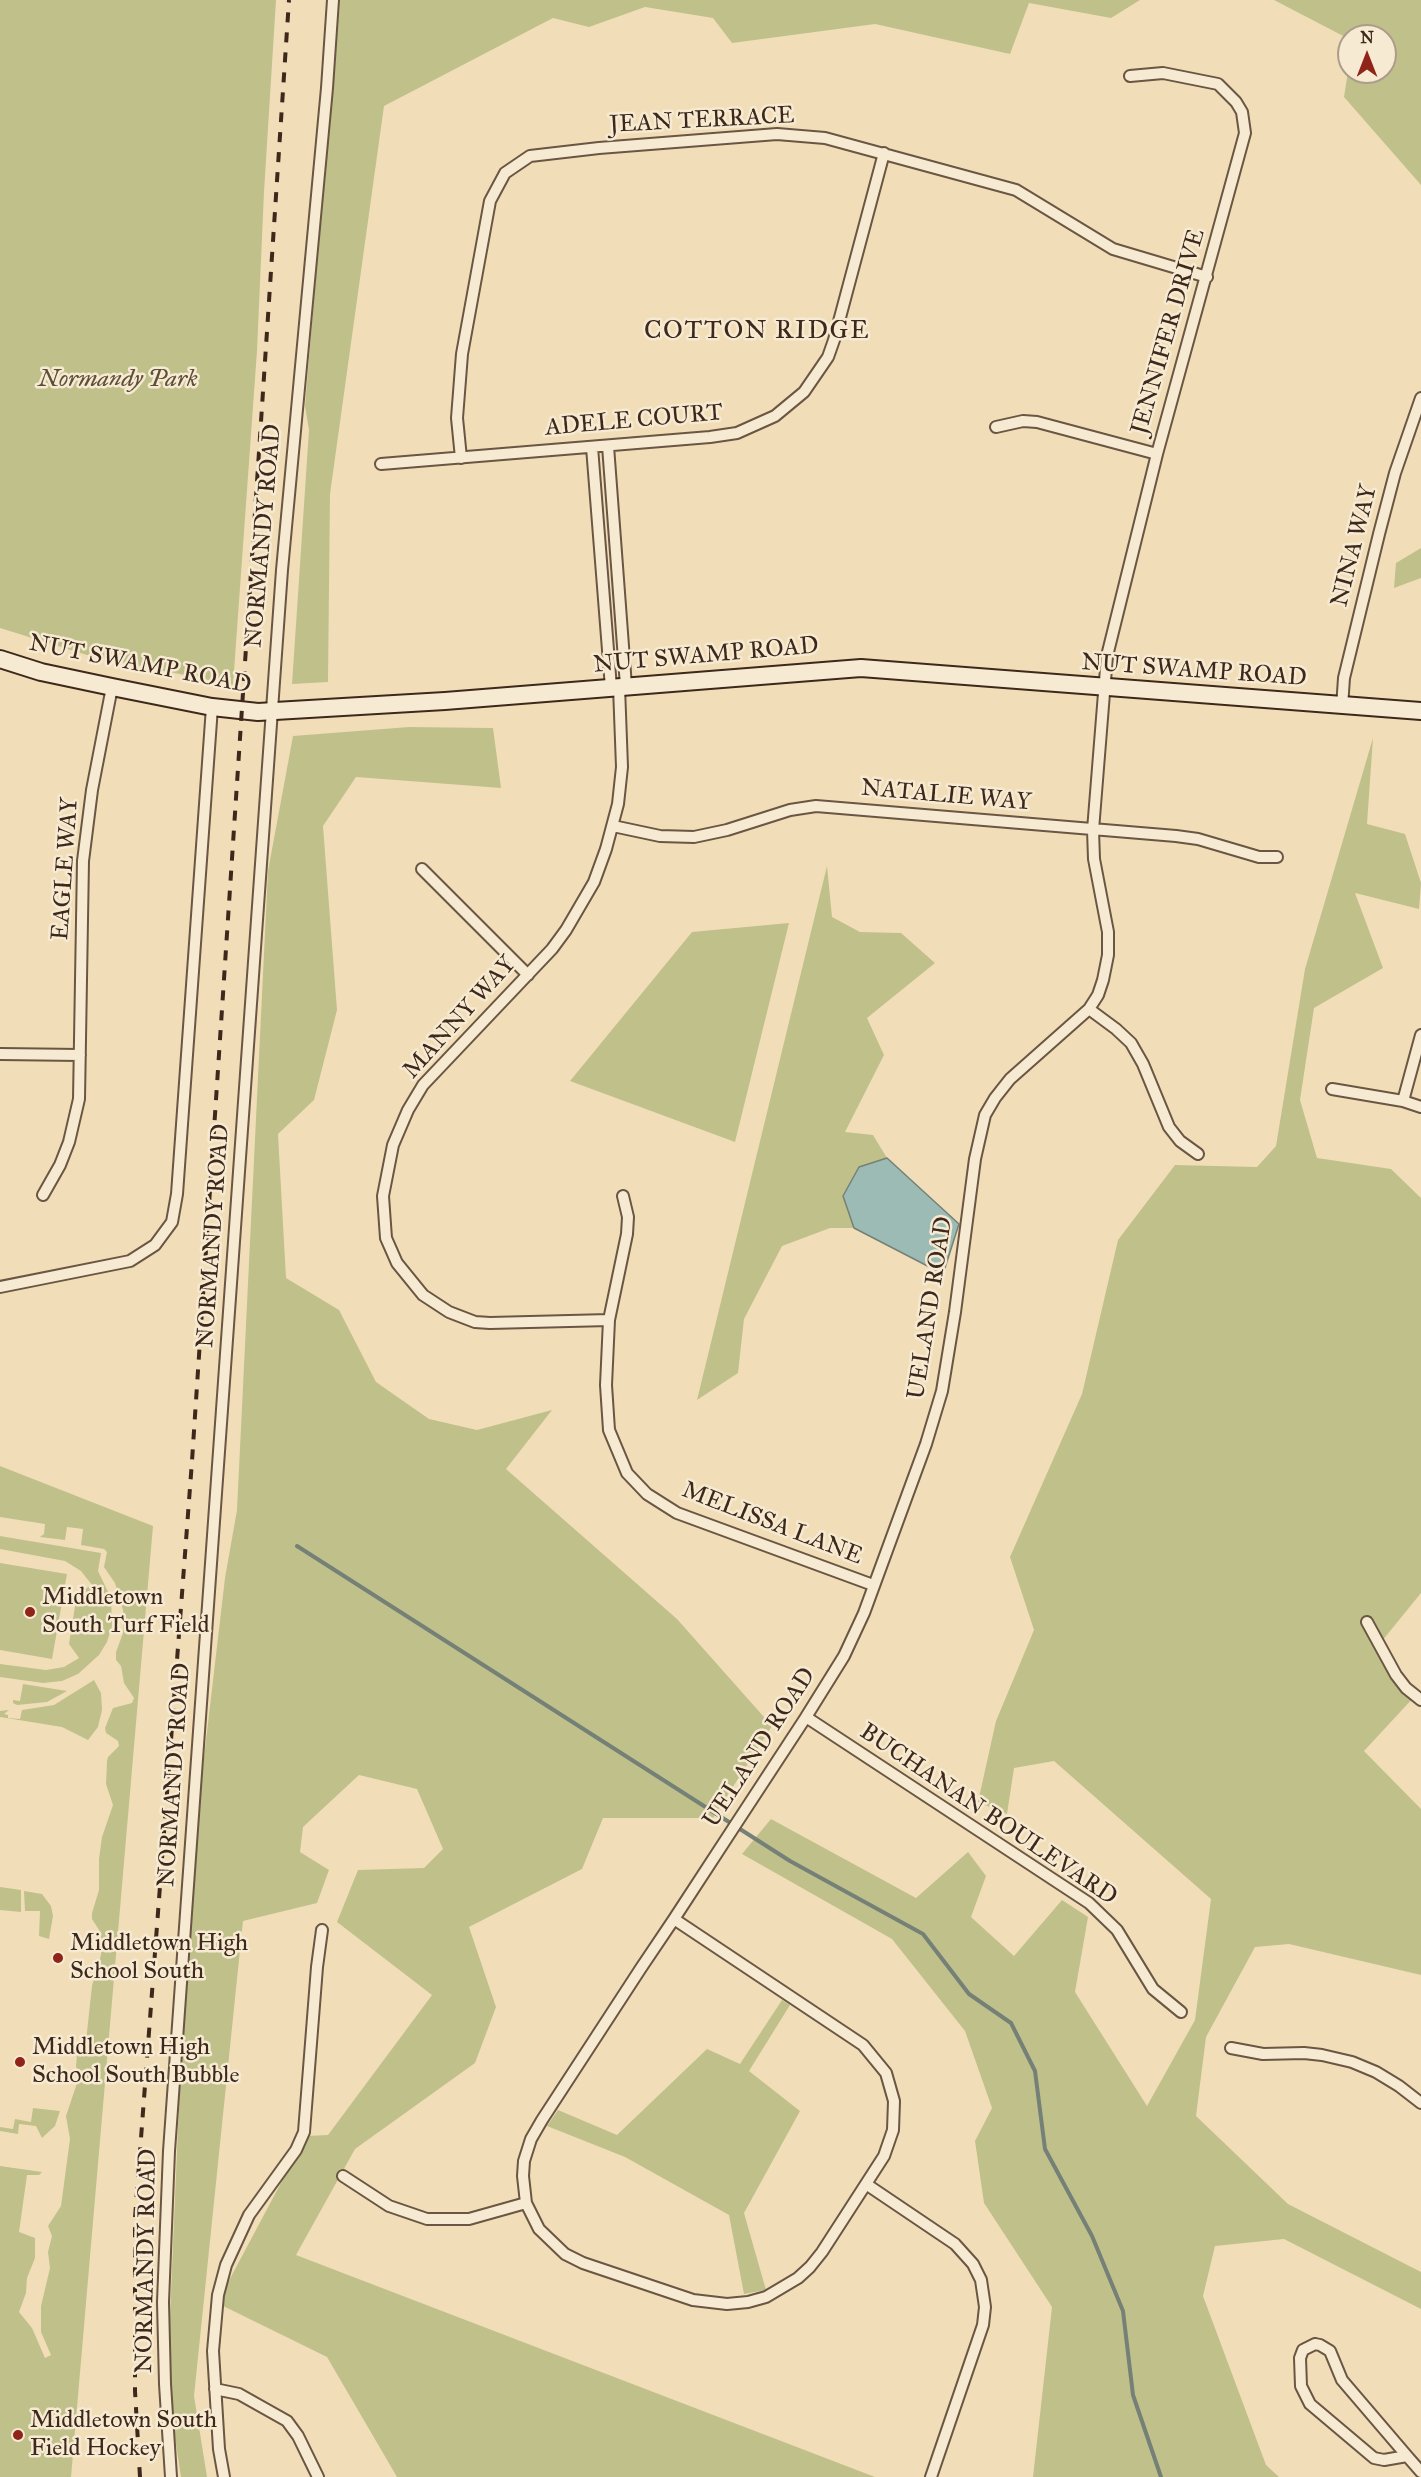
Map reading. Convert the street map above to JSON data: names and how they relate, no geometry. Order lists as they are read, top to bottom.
{
  "streets": {
    "main road": ["NUT SWAMP ROAD"],
    "street": [
      "JEAN TERRACE",
      "JENNIFER DRIVE",
      "ADELE COURT",
      "NORMANDY ROAD",
      "NINA WAY",
      "NATALIE WAY",
      "EAGLE WAY",
      "MANNY WAY",
      "UELAND ROAD",
      "MELISSA LANE",
      "BUCHANAN BOULEVARD"
    ]
  },
  "crossings": [
    ["JEAN TERRACE", "JENNIFER DRIVE"],
    ["JEAN TERRACE", "ADELE COURT"],
    ["JENNIFER DRIVE", "NUT SWAMP ROAD"],
    ["JENNIFER DRIVE", "UELAND ROAD"],
    ["NORMANDY ROAD", "NUT SWAMP ROAD"],
    ["NINA WAY", "NUT SWAMP ROAD"],
    ["NUT SWAMP ROAD", "EAGLE WAY"],
    ["NUT SWAMP ROAD", "MANNY WAY"],
    ["NUT SWAMP ROAD", "UELAND ROAD"],
    ["NATALIE WAY", "MANNY WAY"],
    ["NATALIE WAY", "UELAND ROAD"],
    ["MANNY WAY", "MELISSA LANE"],
    ["UELAND ROAD", "MELISSA LANE"],
    ["UELAND ROAD", "BUCHANAN BOULEVARD"]
  ],
  "districts": ["COTTON RIDGE"],
  "parks": ["Normandy Park"],
  "places": [
    "Middletown South Turf Field",
    "Middletown High School South",
    "Middletown High School South Bubble",
    "Middletown South Field Hockey"
  ],
  "north": "top"
}
